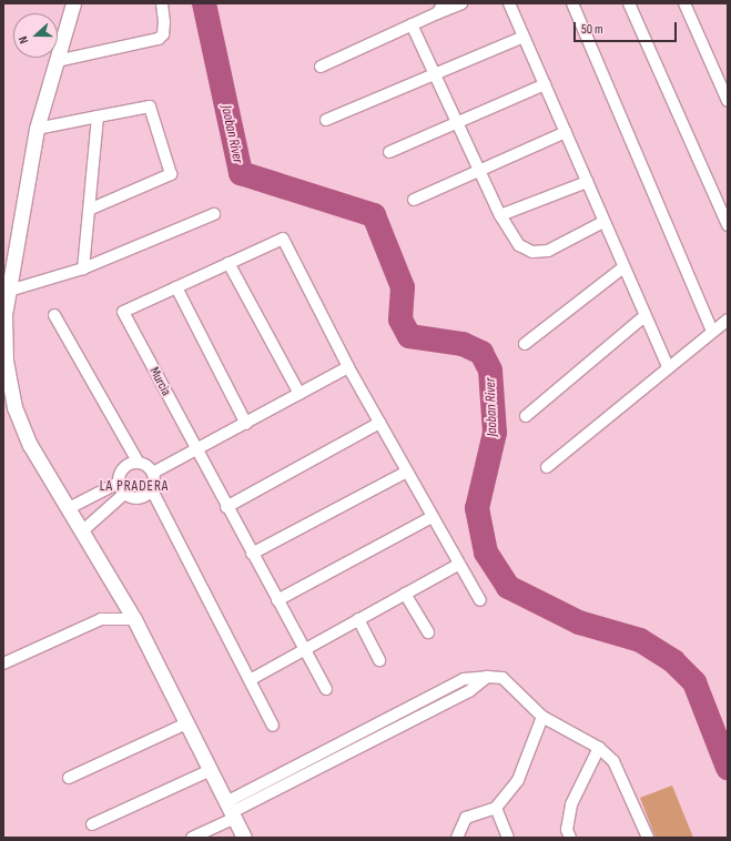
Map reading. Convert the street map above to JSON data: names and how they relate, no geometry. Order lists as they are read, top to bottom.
{
  "streets": {
    "street": ["Murcia"]
  },
  "districts": ["LA PRADERA"],
  "water": ["Jaoban River"],
  "scale_bar": "50 m",
  "north": "left"
}
